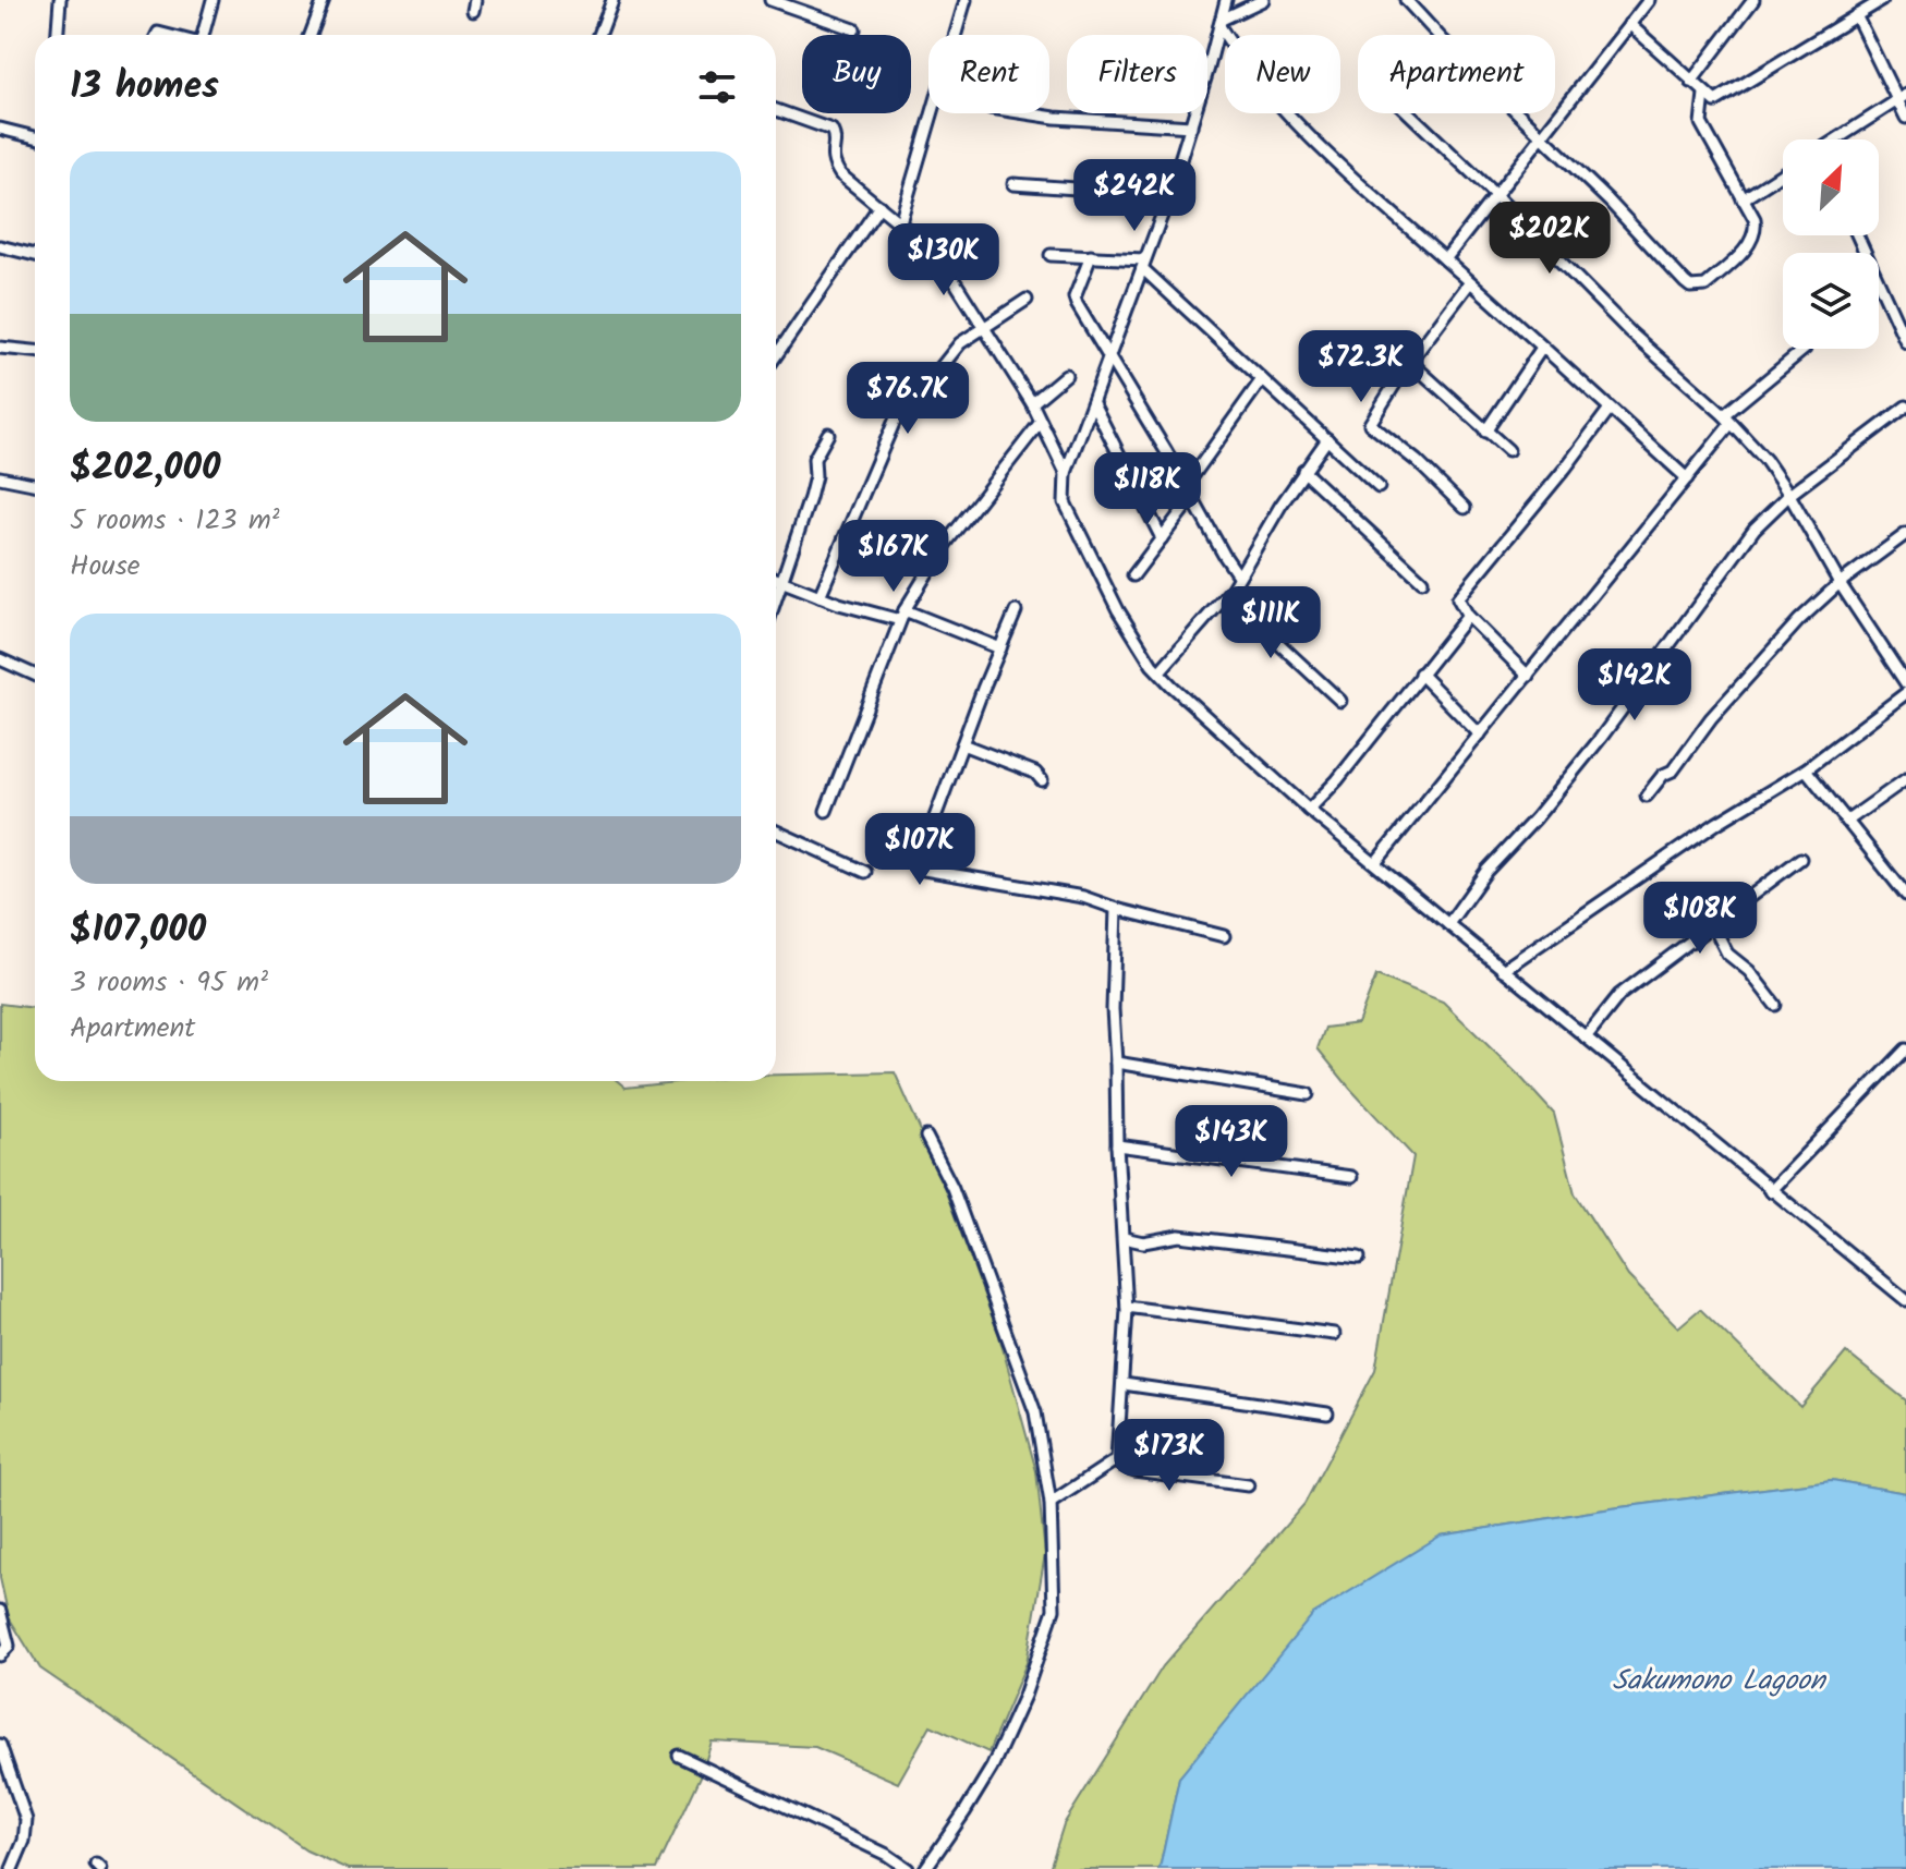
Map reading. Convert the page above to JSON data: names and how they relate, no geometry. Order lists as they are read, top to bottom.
{
  "water": ["Sakumono Lagoon"],
  "north": "top right",
  "page": {
    "chip": [
      "Buy",
      "Rent",
      "Filters",
      "New",
      "Apartment"
    ],
    "heading": "13 homes",
    "list": [
      {
        "name": "$202,000",
        "note": "5 rooms · 123 m² · House"
      },
      {
        "name": "$107,000",
        "note": "3 rooms · 95 m² · Apartment"
      }
    ],
    "price": [
      "$242K",
      "$202K",
      "$130K",
      "$72.3K",
      "$76.7K",
      "$118K",
      "$167K",
      "$111K",
      "$142K",
      "$107K",
      "$108K",
      "$143K",
      "$173K"
    ]
  }
}
